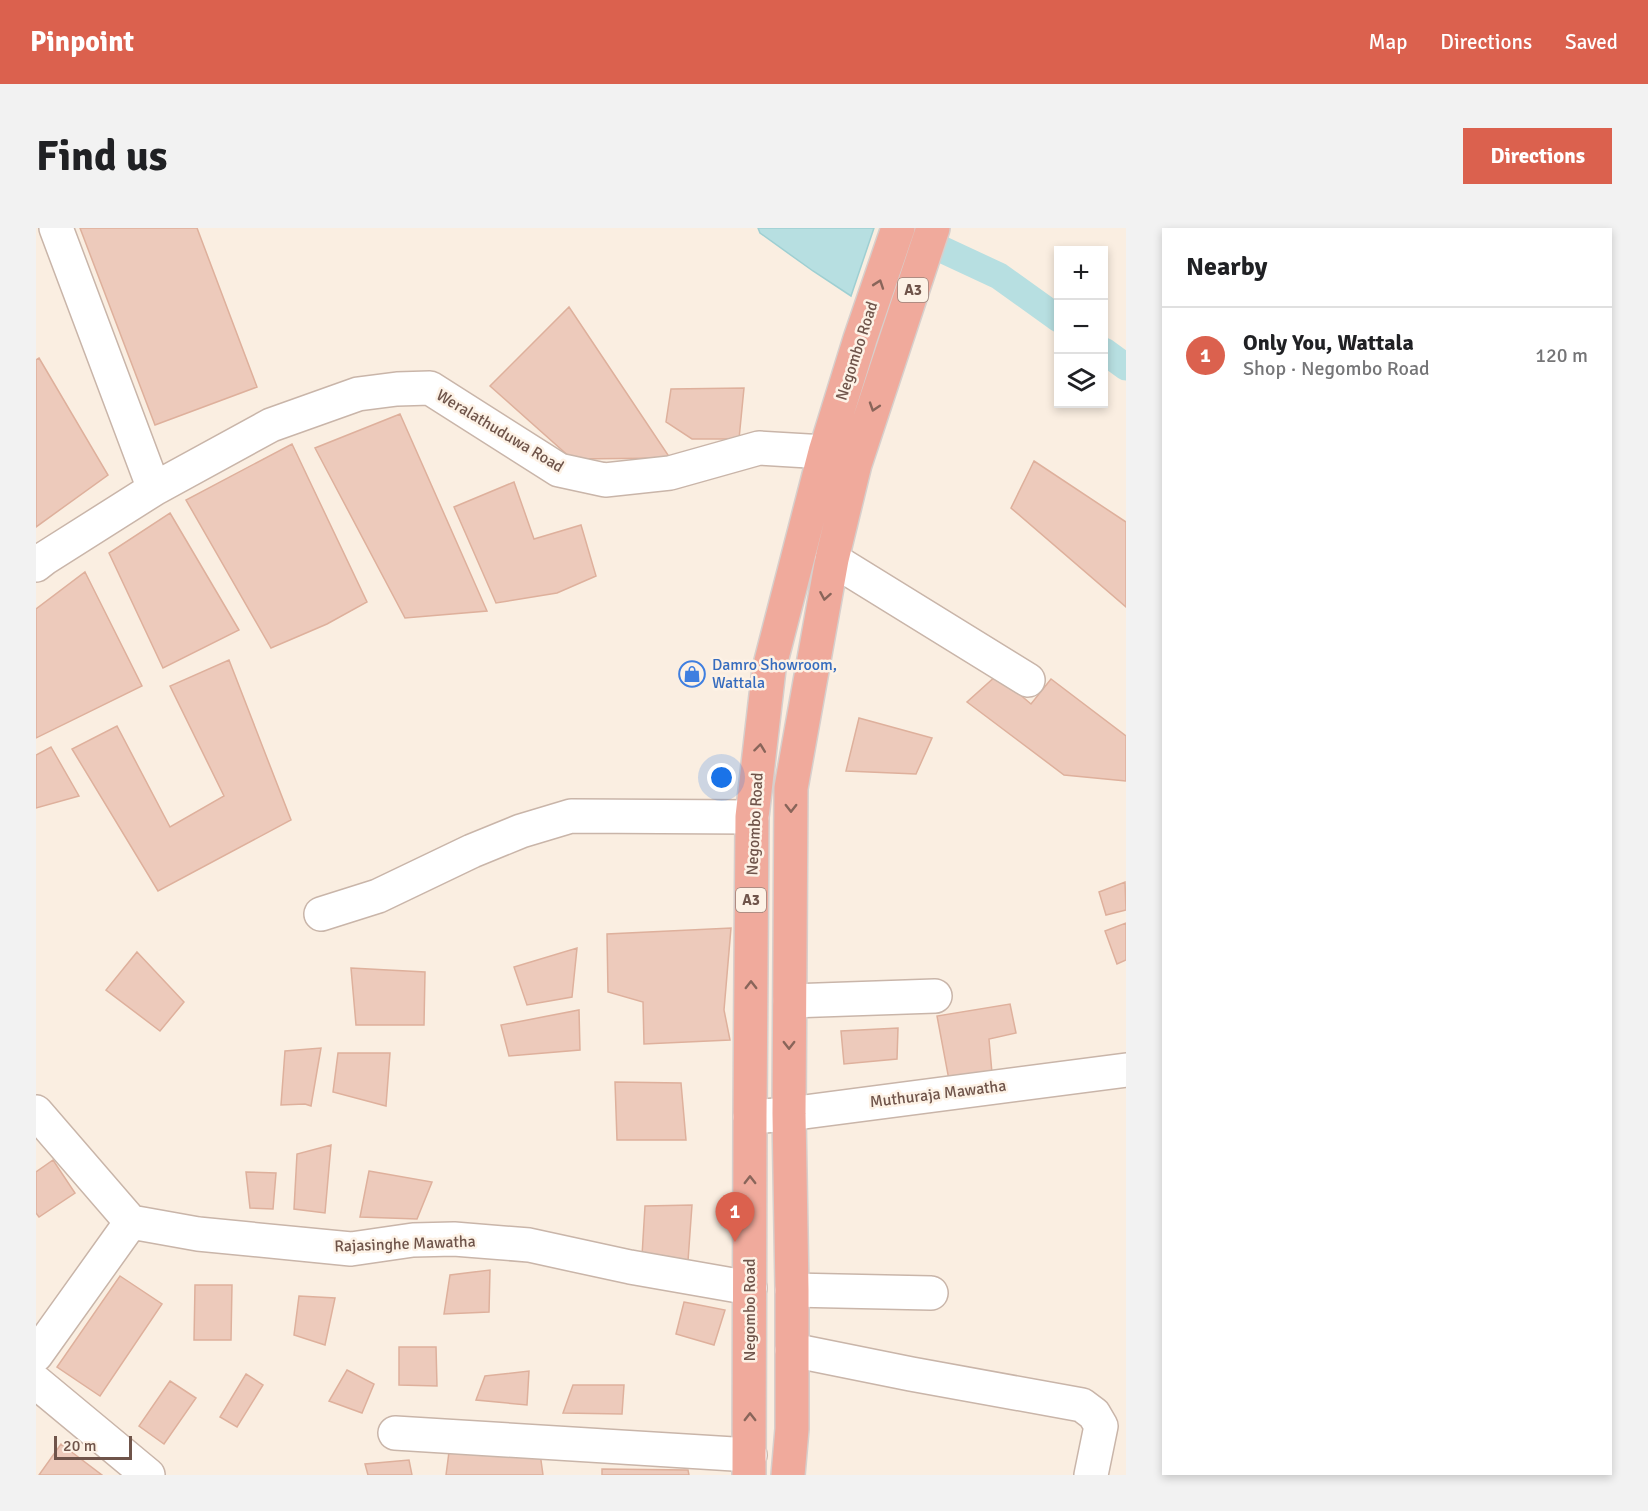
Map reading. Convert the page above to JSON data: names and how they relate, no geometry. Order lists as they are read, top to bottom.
{
  "streets": {
    "highway": ["A3", "Negombo Road"],
    "street": ["Weralathuduwa Road", "Muthuraja Mawatha", "Rajasinghe Mawatha"]
  },
  "crossings": [
    ["Negombo Road", "Weralathuduwa Road"],
    ["Negombo Road", "Muthuraja Mawatha"],
    ["Negombo Road", "Rajasinghe Mawatha"]
  ],
  "places": {
    "shop": ["Damro Showroom, Wattala"]
  },
  "scale_bar": "20 m",
  "page": {
    "header": "Pinpoint",
    "nav": ["Map", "Directions", "Saved"],
    "buttons": "Directions",
    "title": "Find us",
    "heading": "Nearby",
    "map_buttons": ["+", "−"],
    "list": [
      {
        "mark": "1",
        "name": "Only You, Wattala",
        "note": "Shop · Negombo Road",
        "value": "120 m"
      }
    ],
    "pins": "1",
    "scale": "20 m"
  }
}
